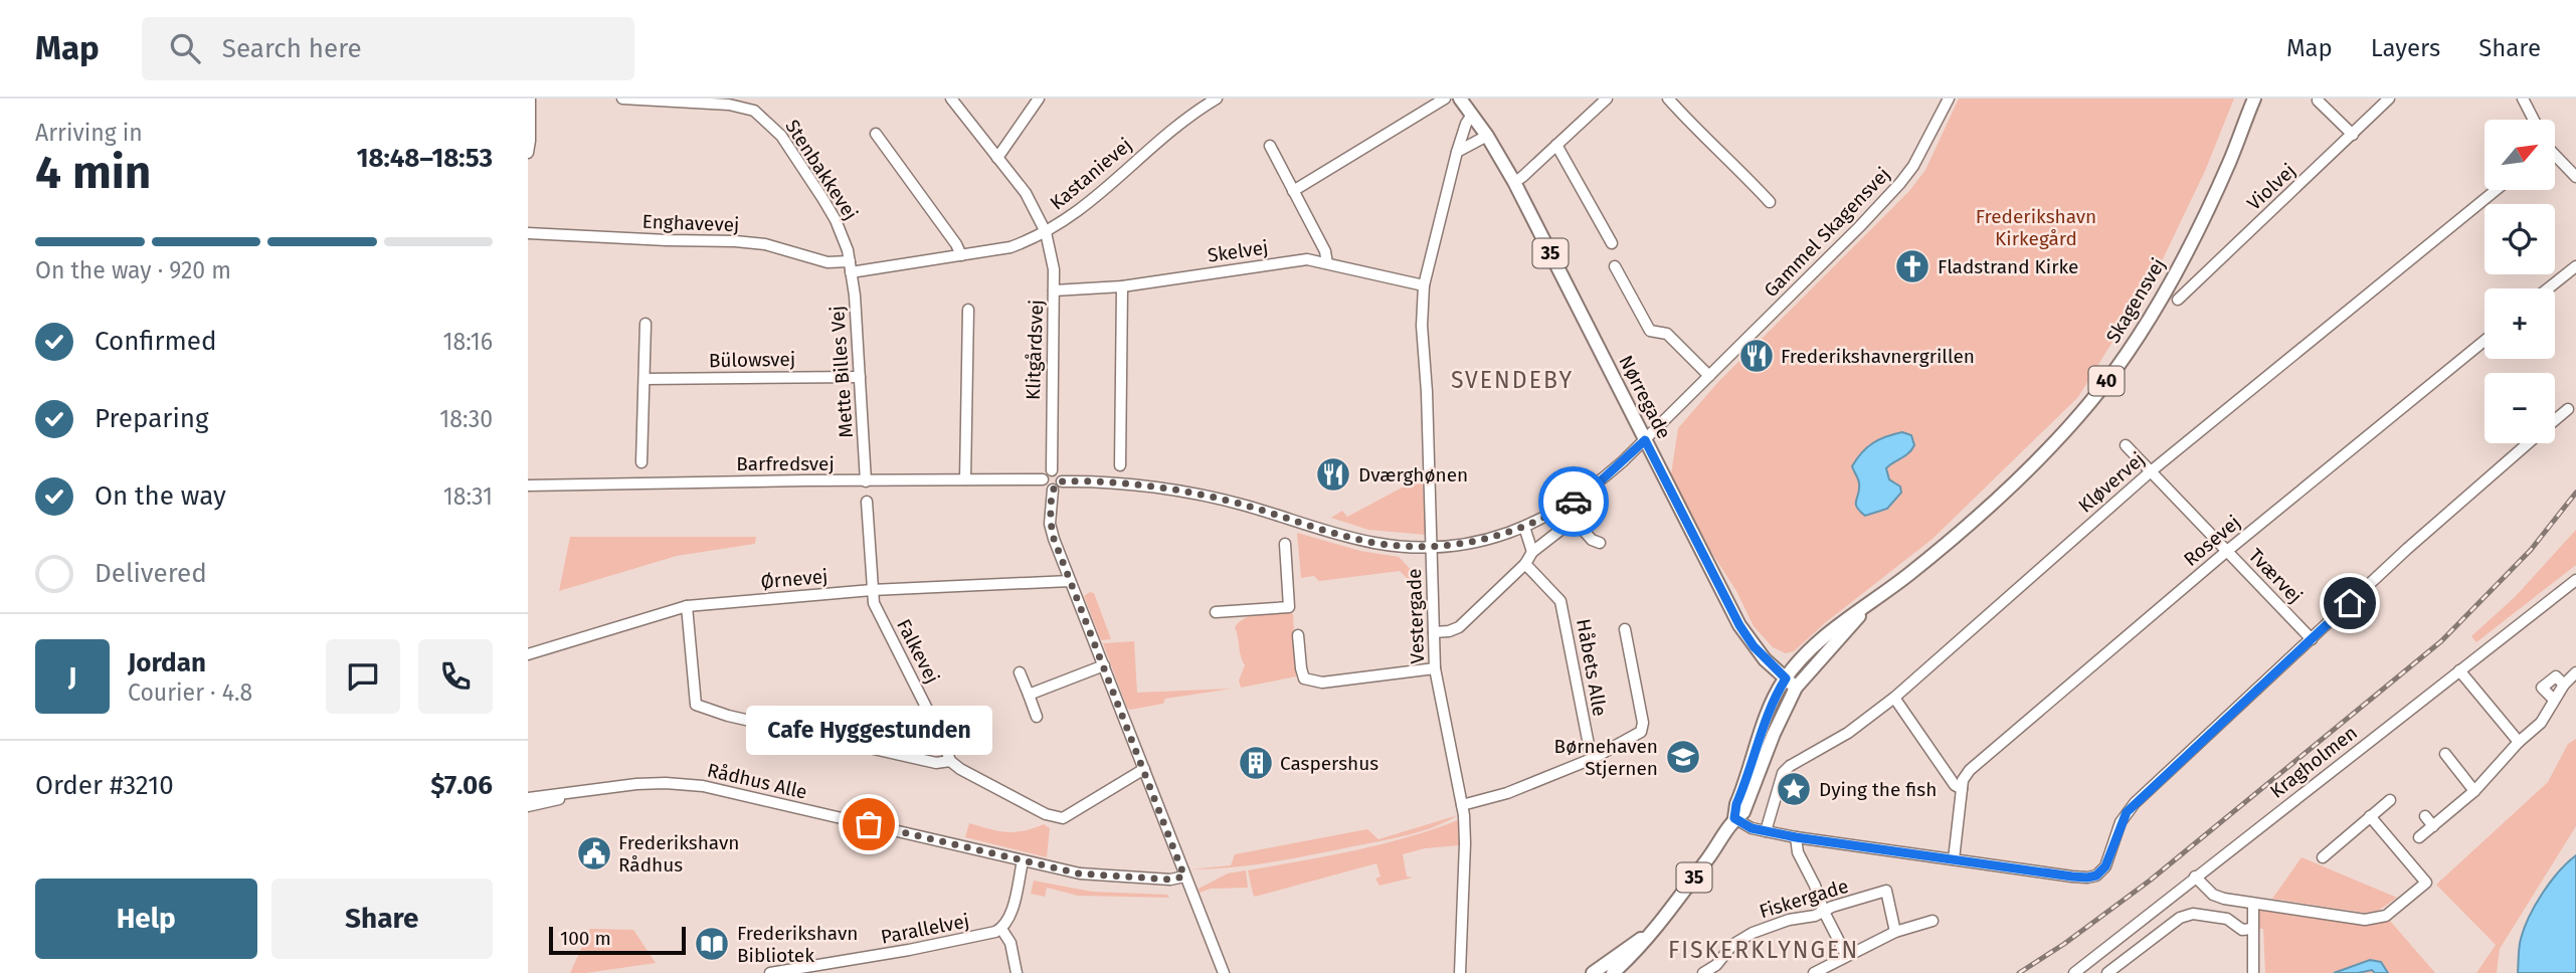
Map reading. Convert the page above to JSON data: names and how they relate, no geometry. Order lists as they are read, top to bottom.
{
  "streets": {
    "main road": [
      "35",
      "Skagensvej",
      "40",
      "Nørregade"
    ],
    "street": [
      "Stenbakkevej",
      "Kastanievej",
      "Violvej",
      "Enghavevej",
      "Gammel Skagensvej",
      "Skelvej",
      "Klitgårdsvej",
      "Bülowsvej",
      "Mette Billes Vej",
      "Barfredsvej",
      "Kløvervej",
      "Rosevej",
      "Tværvej",
      "Ørnevej",
      "Vestergade",
      "Falkevej",
      "Håbets Alle",
      "Kragholmen",
      "Rådhus Alle",
      "Fiskergade",
      "Parallelvej"
    ]
  },
  "crossings": [
    ["Stenbakkevej", "Enghavevej"],
    ["Stenbakkevej", "Mette Billes Vej"],
    ["Kastanievej", "Klitgårdsvej"],
    ["Kastanievej", "Mette Billes Vej"],
    ["Enghavevej", "Mette Billes Vej"],
    ["Gammel Skagensvej", "Nørregade"],
    ["Skelvej", "Klitgårdsvej"],
    ["Skelvej", "Vestergade"],
    ["35", "Skagensvej"],
    ["35", "Nørregade"],
    ["35", "Vestergade"],
    ["Skagensvej", "Nørregade"],
    ["Klitgårdsvej", "Barfredsvej"],
    ["Bülowsvej", "Mette Billes Vej"],
    ["Mette Billes Vej", "Barfredsvej"],
    ["Nørregade", "Vestergade"],
    ["Kløvervej", "Tværvej"],
    ["Rosevej", "Tværvej"],
    ["Ørnevej", "Falkevej"]
  ],
  "districts": ["SVENDEBY", "FISKERKLYNGEN"],
  "parks": ["Frederikshavn Kirkegård"],
  "places": {
    "church": ["Fladstrand Kirke"],
    "restaurant": ["Frederikshavnergrillen", "Dværghønen"],
    "school or university": ["Børnehaven Stjernen"],
    "building": ["Caspershus"],
    "place": ["Dying the fish"],
    "other": ["Cafe Hyggestunden"],
    "public building": ["Frederikshavn Rådhus"],
    "library": ["Frederikshavn Bibliotek"]
  },
  "scale_bar": "100 m",
  "north": "top right",
  "page": {
    "header": "Map",
    "search": "Search here",
    "nav": ["Map", "Layers", "Share"],
    "heading": ["4 min", "Arriving in", "18:48–18:53"],
    "panel": [
      "Jordan",
      "Courier · 4.8",
      "Order #3210",
      "$7.06"
    ],
    "map_buttons": ["+", "−"],
    "bar": "On the way · 920 m",
    "list": [
      ["Confirmed", "18:16"],
      ["Preparing", "18:30"],
      ["On the way", "18:31"],
      "Delivered"
    ],
    "round": "J",
    "bubble": "Cafe Hyggestunden",
    "buttons": ["Help", "Share"],
    "scale": "100 m"
  }
}
